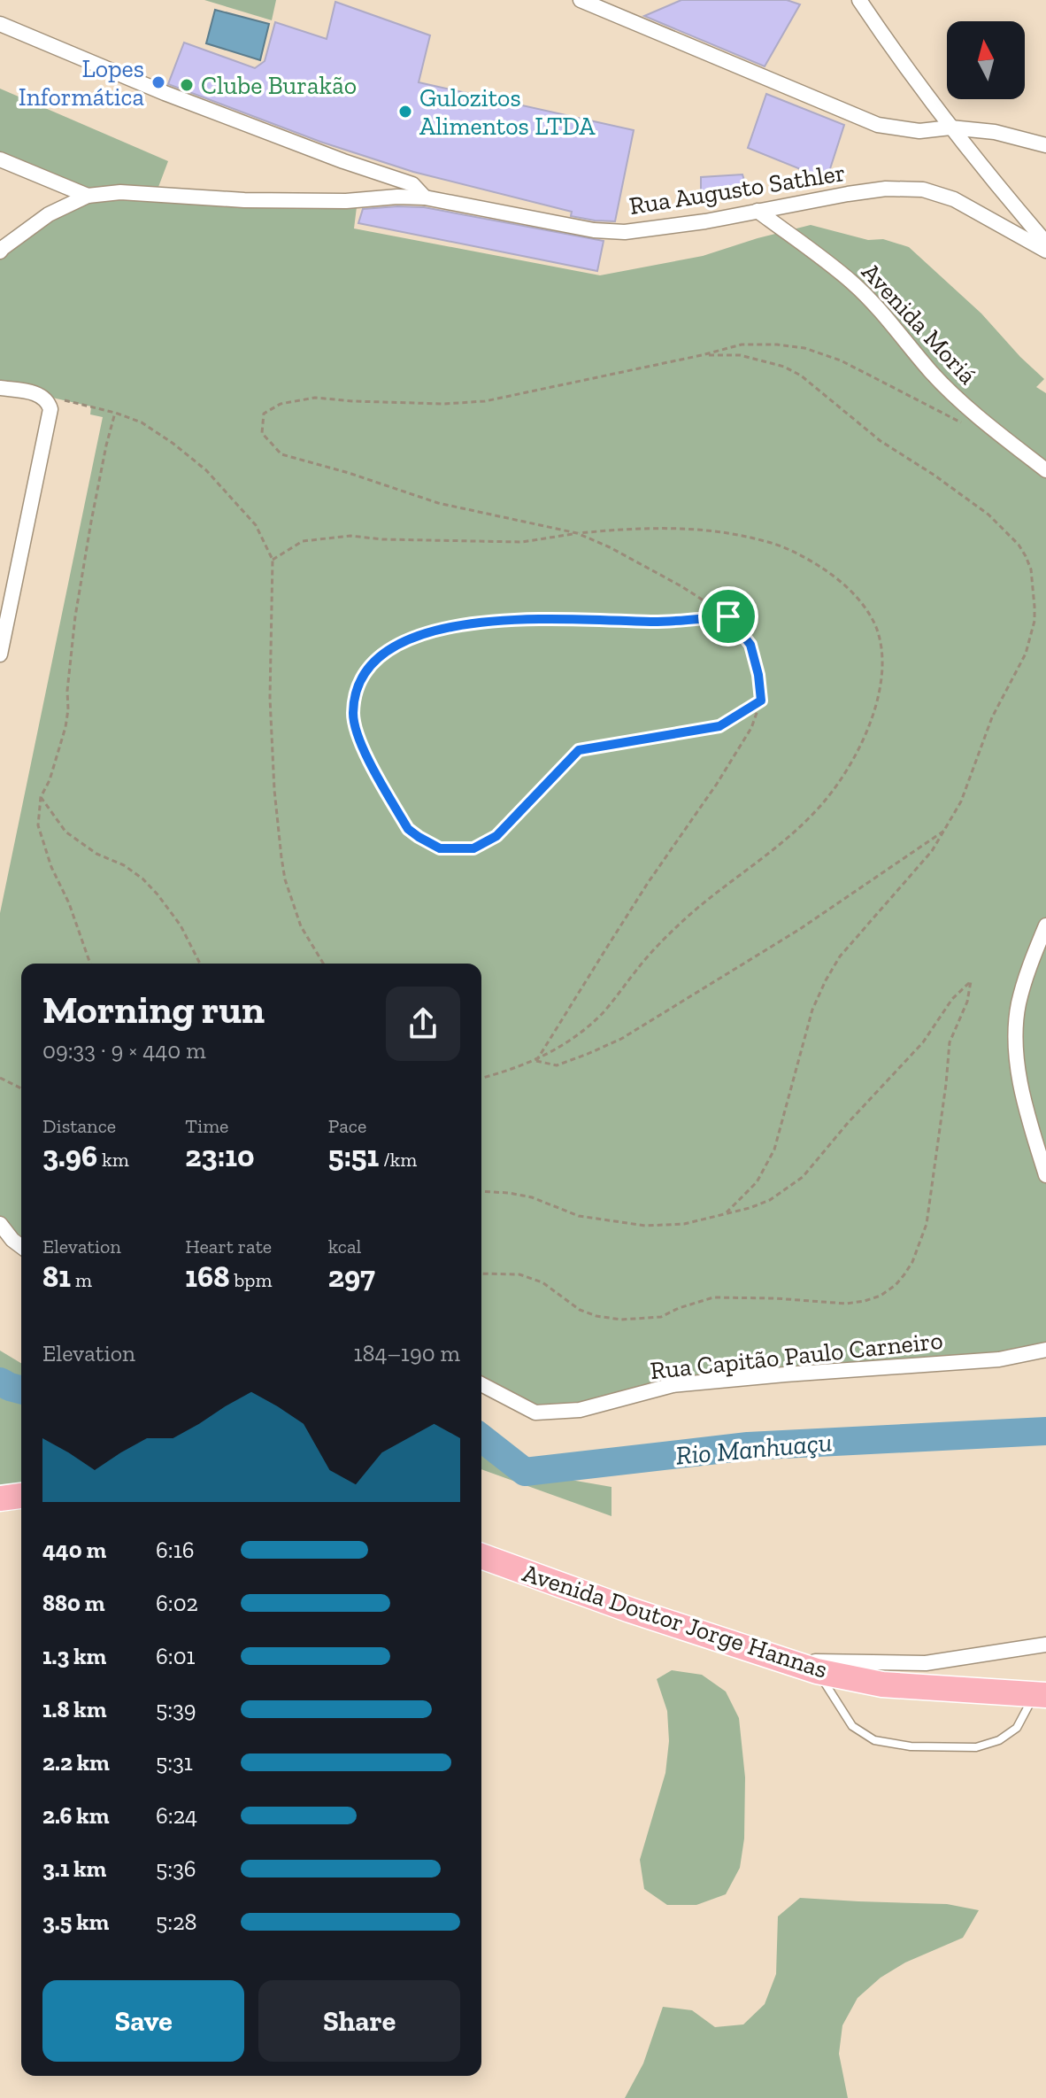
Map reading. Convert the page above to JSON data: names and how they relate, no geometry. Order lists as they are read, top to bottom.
{
  "streets": {
    "highway": ["Avenida Doutor Jorge Hannas"],
    "street": ["Rua Augusto Sathler", "Avenida Moriá", "Rua Capitão Paulo Carneiro"]
  },
  "crossings": [
    ["Rua Augusto Sathler", "Avenida Moriá"]
  ],
  "water": ["Rio Manhuaçu"],
  "places": ["Lopes Informática", "Clube Burakão", "Gulozitos Alimentos LTDA"],
  "north": "top",
  "page": {
    "heading": ["Morning run", "09:33 · 9 × 440 m"],
    "stats": [
      ["Distance", "3.96 km"],
      ["Time", "23:10"],
      ["Pace", "5:51 /km"],
      ["Elevation", "81 m"],
      ["Heart rate", "168 bpm"],
      ["kcal", "297"]
    ],
    "chart": ["Elevation", "184–190 m"],
    "list": [
      {
        "name": "440 m",
        "note": "6:16"
      },
      {
        "name": "880 m",
        "note": "6:02"
      },
      {
        "name": "1.3 km",
        "note": "6:01"
      },
      {
        "name": "1.8 km",
        "note": "5:39"
      },
      {
        "name": "2.2 km",
        "note": "5:31"
      },
      {
        "name": "2.6 km",
        "note": "6:24"
      },
      {
        "name": "3.1 km",
        "note": "5:36"
      },
      {
        "name": "3.5 km",
        "note": "5:28"
      }
    ],
    "buttons": ["Save", "Share"]
  }
}
